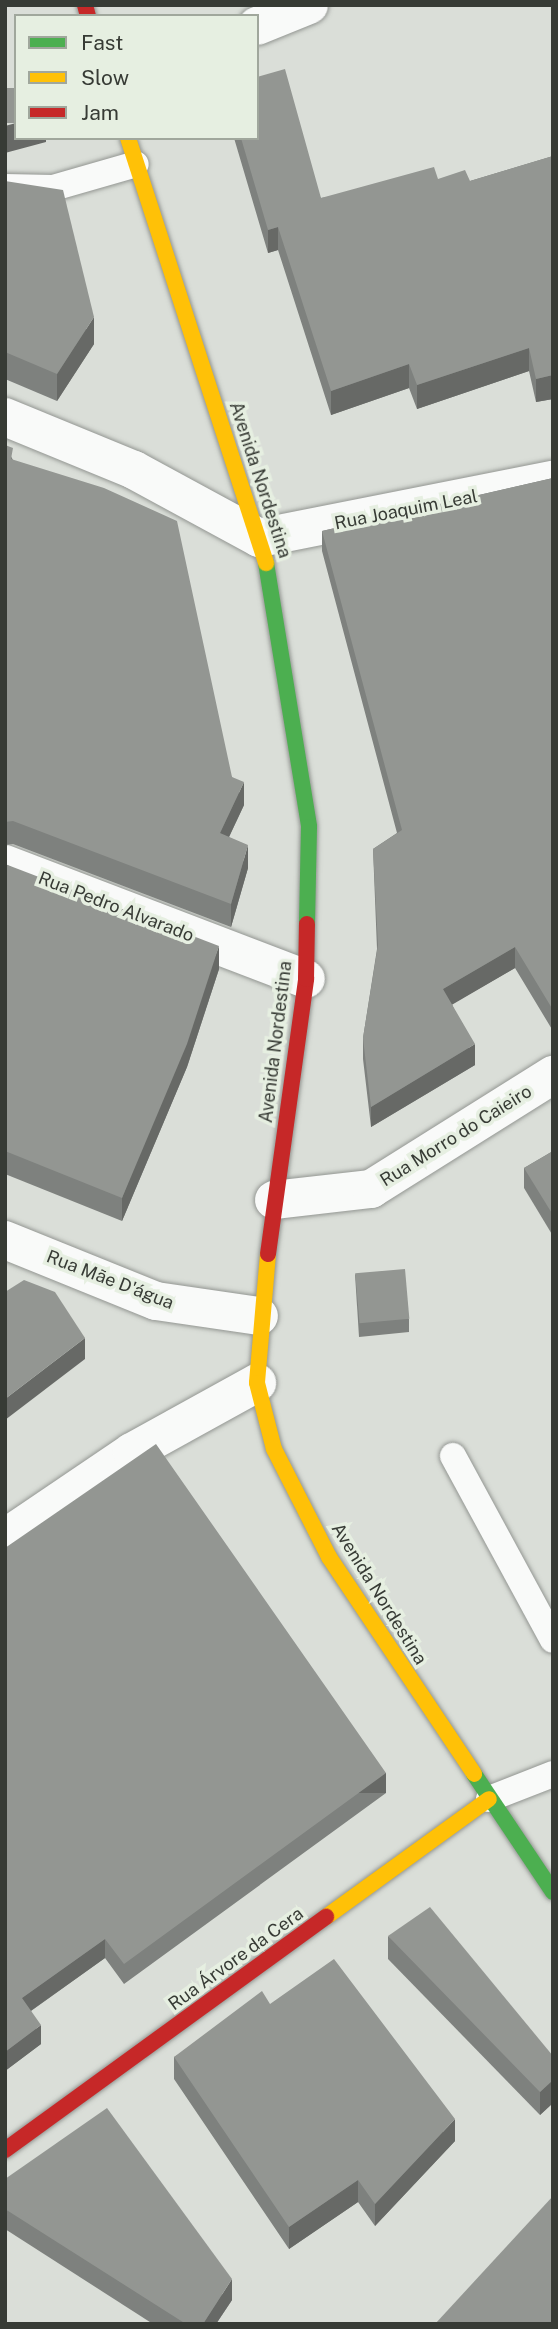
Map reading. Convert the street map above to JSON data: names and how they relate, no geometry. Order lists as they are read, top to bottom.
{
  "streets": {
    "main road": ["Avenida Nordestina", "Rua Árvore da Cera"],
    "street": [
      "Rua Joaquim Leal",
      "Rua Pedro Alvarado",
      "Rua Morro do Caieiro",
      "Rua Mãe D'água"
    ]
  },
  "crossings": [
    ["Avenida Nordestina", "Rua Joaquim Leal"],
    ["Avenida Nordestina", "Rua Pedro Alvarado"],
    ["Avenida Nordestina", "Rua Morro do Caieiro"],
    ["Avenida Nordestina", "Rua Mãe D'água"],
    ["Avenida Nordestina", "Rua Árvore da Cera"]
  ],
  "legend": ["Fast", "Slow", "Jam"]
}
